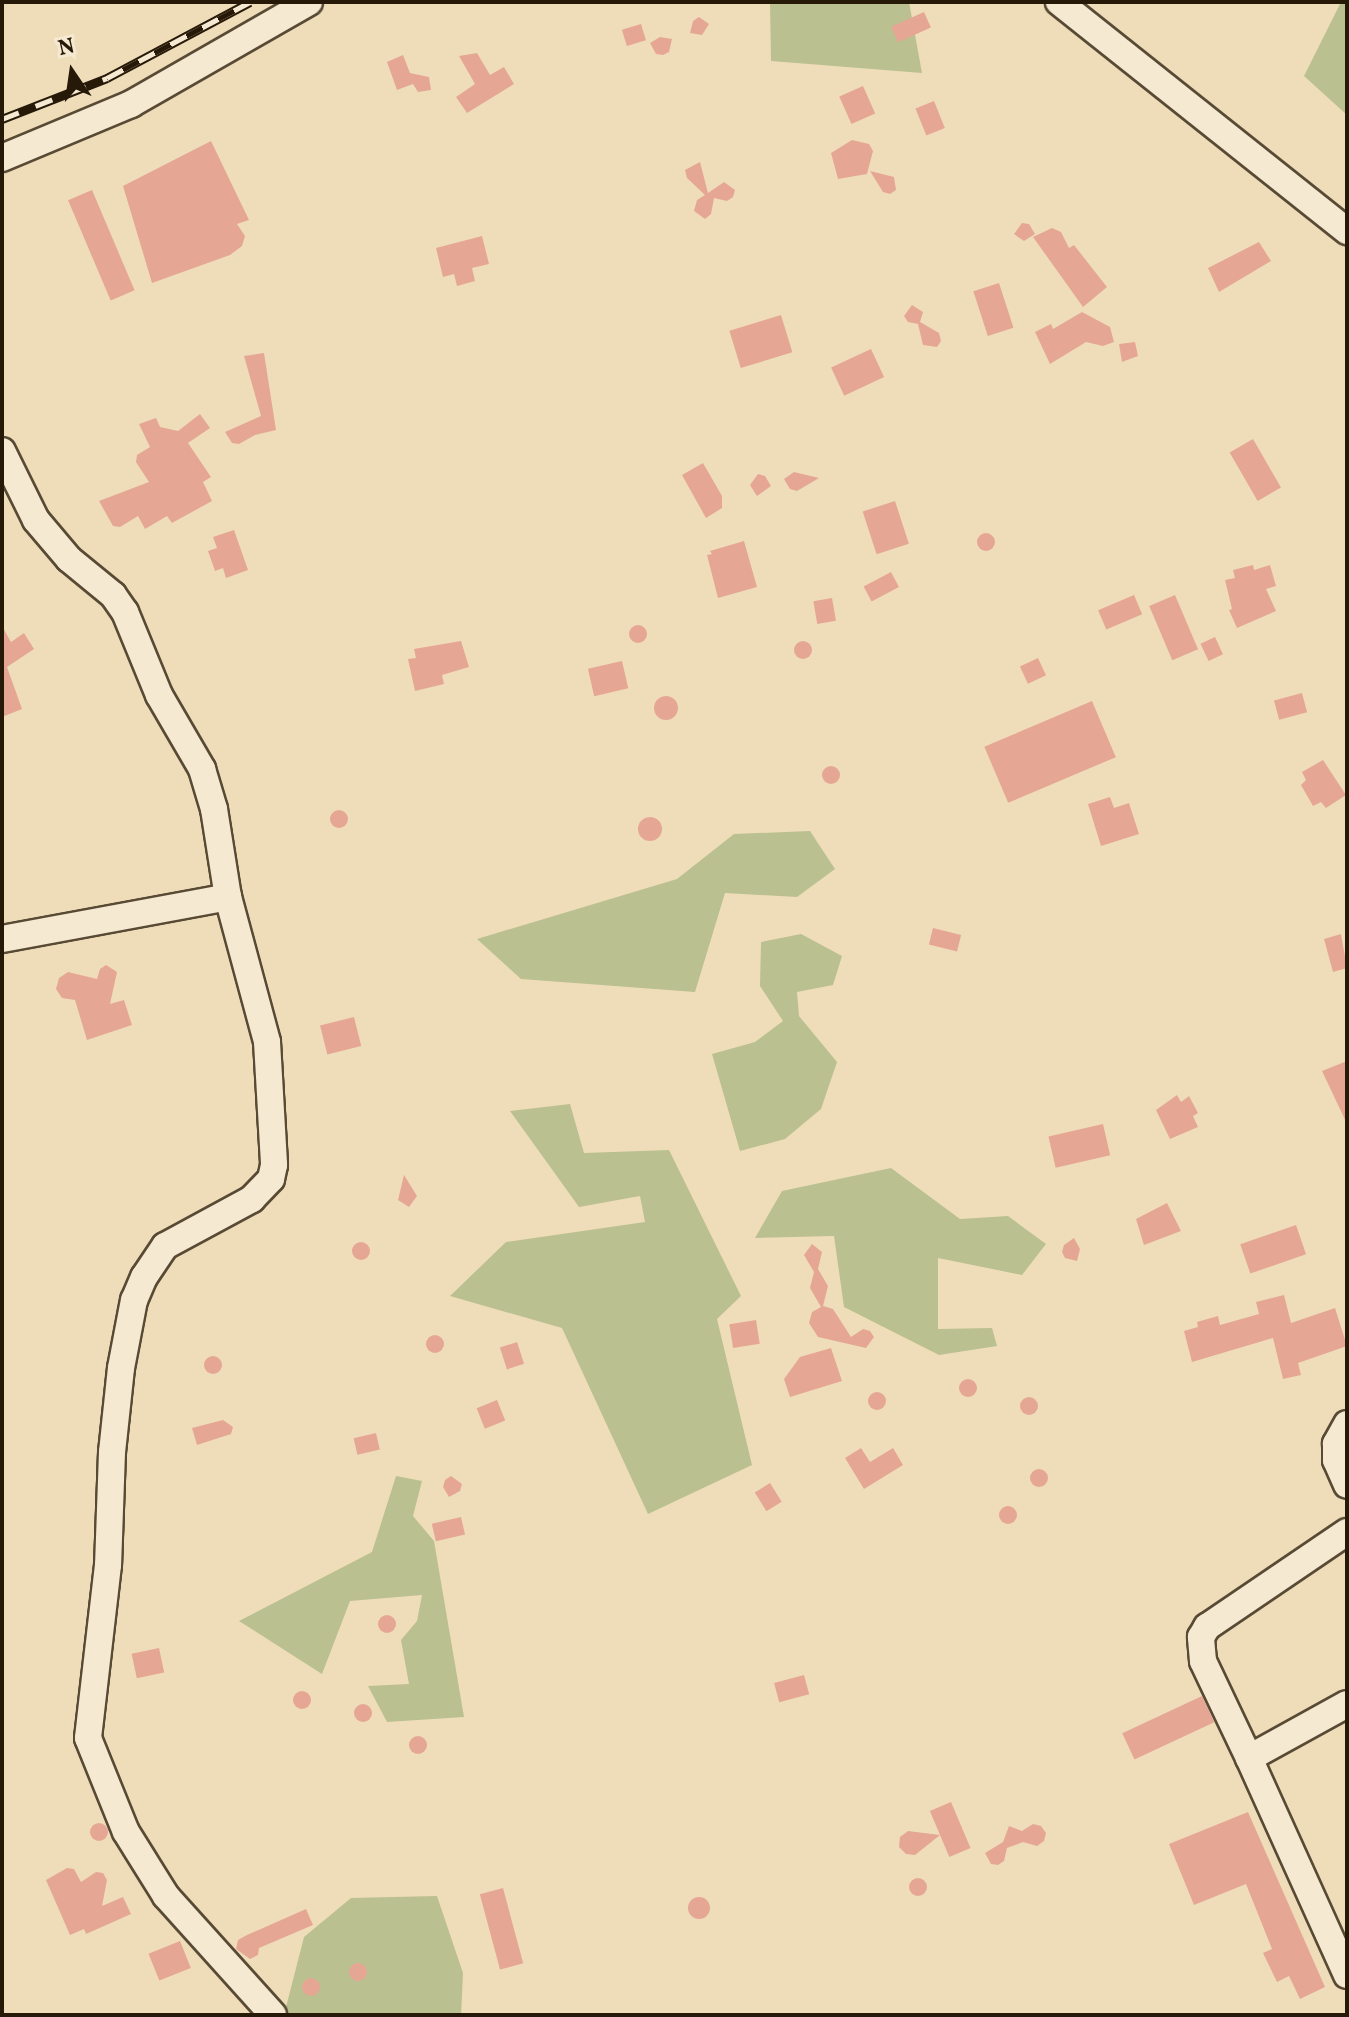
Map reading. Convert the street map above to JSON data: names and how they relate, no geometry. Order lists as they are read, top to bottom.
{
  "north": "top"
}
